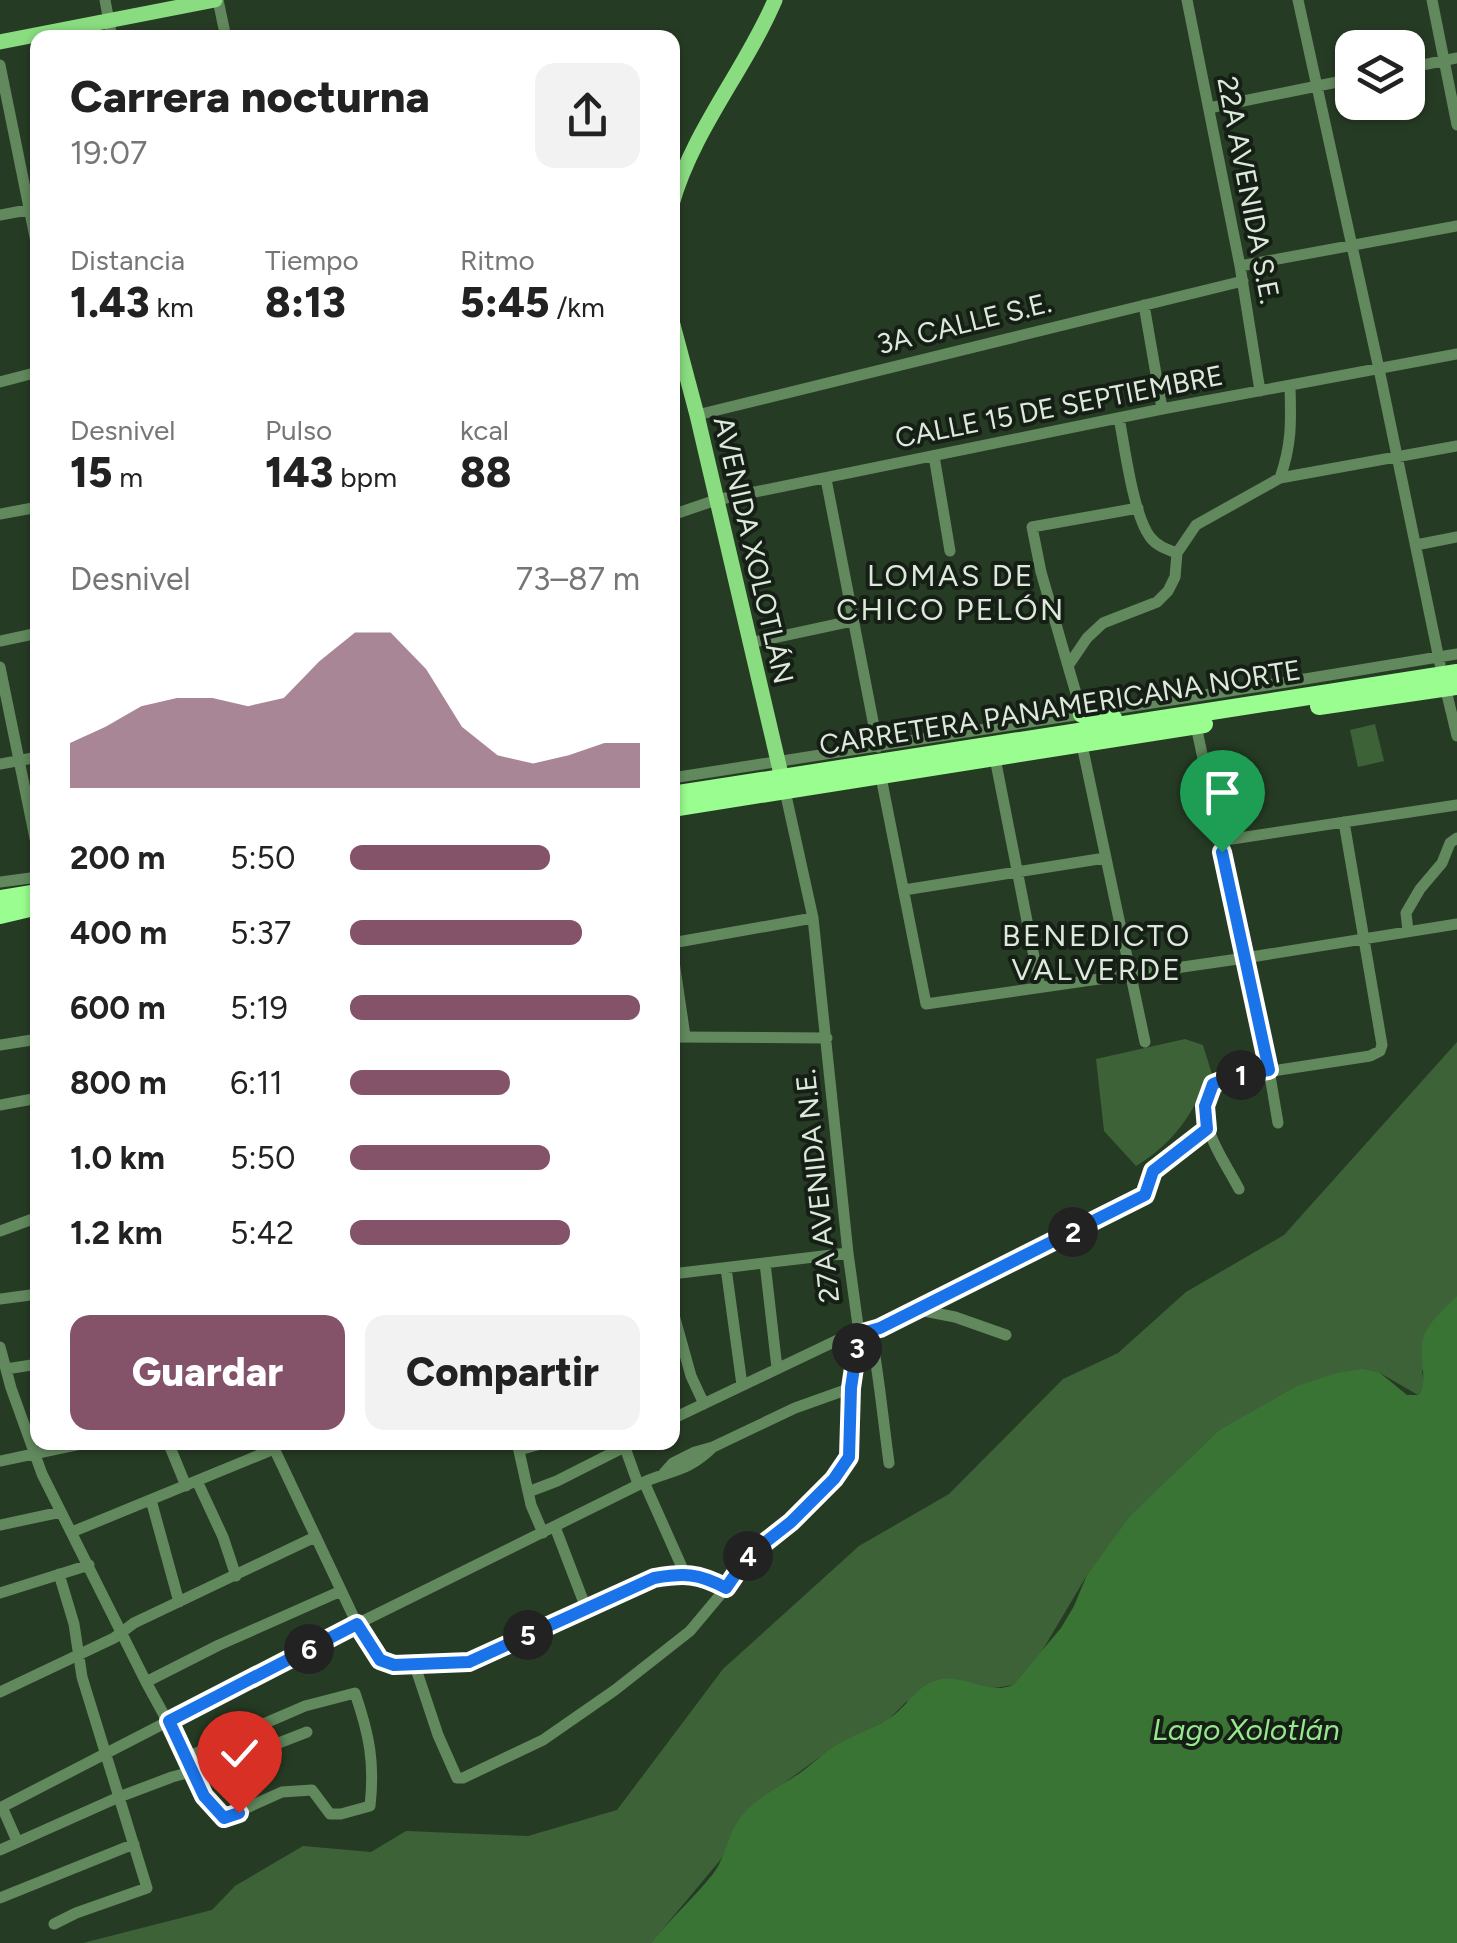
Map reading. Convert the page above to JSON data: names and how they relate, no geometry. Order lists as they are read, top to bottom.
{
  "streets": {
    "highway": ["CARRETERA PANAMERICANA NORTE"],
    "main road": ["AVENIDA XOLOTLÁN"],
    "street": [
      "22A AVENIDA S.E.",
      "3A CALLE S.E.",
      "CALLE 15 DE SEPTIEMBRE",
      "27A AVENIDA N.E."
    ]
  },
  "crossings": [
    ["22A AVENIDA S.E.", "3A CALLE S.E."],
    ["22A AVENIDA S.E.", "CALLE 15 DE SEPTIEMBRE"],
    ["3A CALLE S.E.", "AVENIDA XOLOTLÁN"],
    ["CALLE 15 DE SEPTIEMBRE", "AVENIDA XOLOTLÁN"],
    ["AVENIDA XOLOTLÁN", "CARRETERA PANAMERICANA NORTE"],
    ["AVENIDA XOLOTLÁN", "27A AVENIDA N.E."],
    ["CARRETERA PANAMERICANA NORTE", "27A AVENIDA N.E."]
  ],
  "districts": ["LOMAS DE CHICO PELÓN", "BENEDICTO VALVERDE"],
  "water": ["Lago Xolotlán"],
  "page": {
    "heading": ["Carrera nocturna", "19:07"],
    "stats": [
      ["Distancia", "1.43 km"],
      ["Tiempo", "8:13"],
      ["Ritmo", "5:45 /km"],
      ["Desnivel", "15 m"],
      ["Pulso", "143 bpm"],
      ["kcal", "88"]
    ],
    "chart": ["Desnivel", "73–87 m"],
    "list": [
      {
        "name": "200 m",
        "note": "5:50"
      },
      {
        "name": "400 m",
        "note": "5:37"
      },
      {
        "name": "600 m",
        "note": "5:19"
      },
      {
        "name": "800 m",
        "note": "6:11"
      },
      {
        "name": "1.0 km",
        "note": "5:50"
      },
      {
        "name": "1.2 km",
        "note": "5:42"
      }
    ],
    "pins": [
      "1",
      "2",
      "3",
      "4",
      "5",
      "6"
    ],
    "buttons": ["Guardar", "Compartir"]
  }
}
